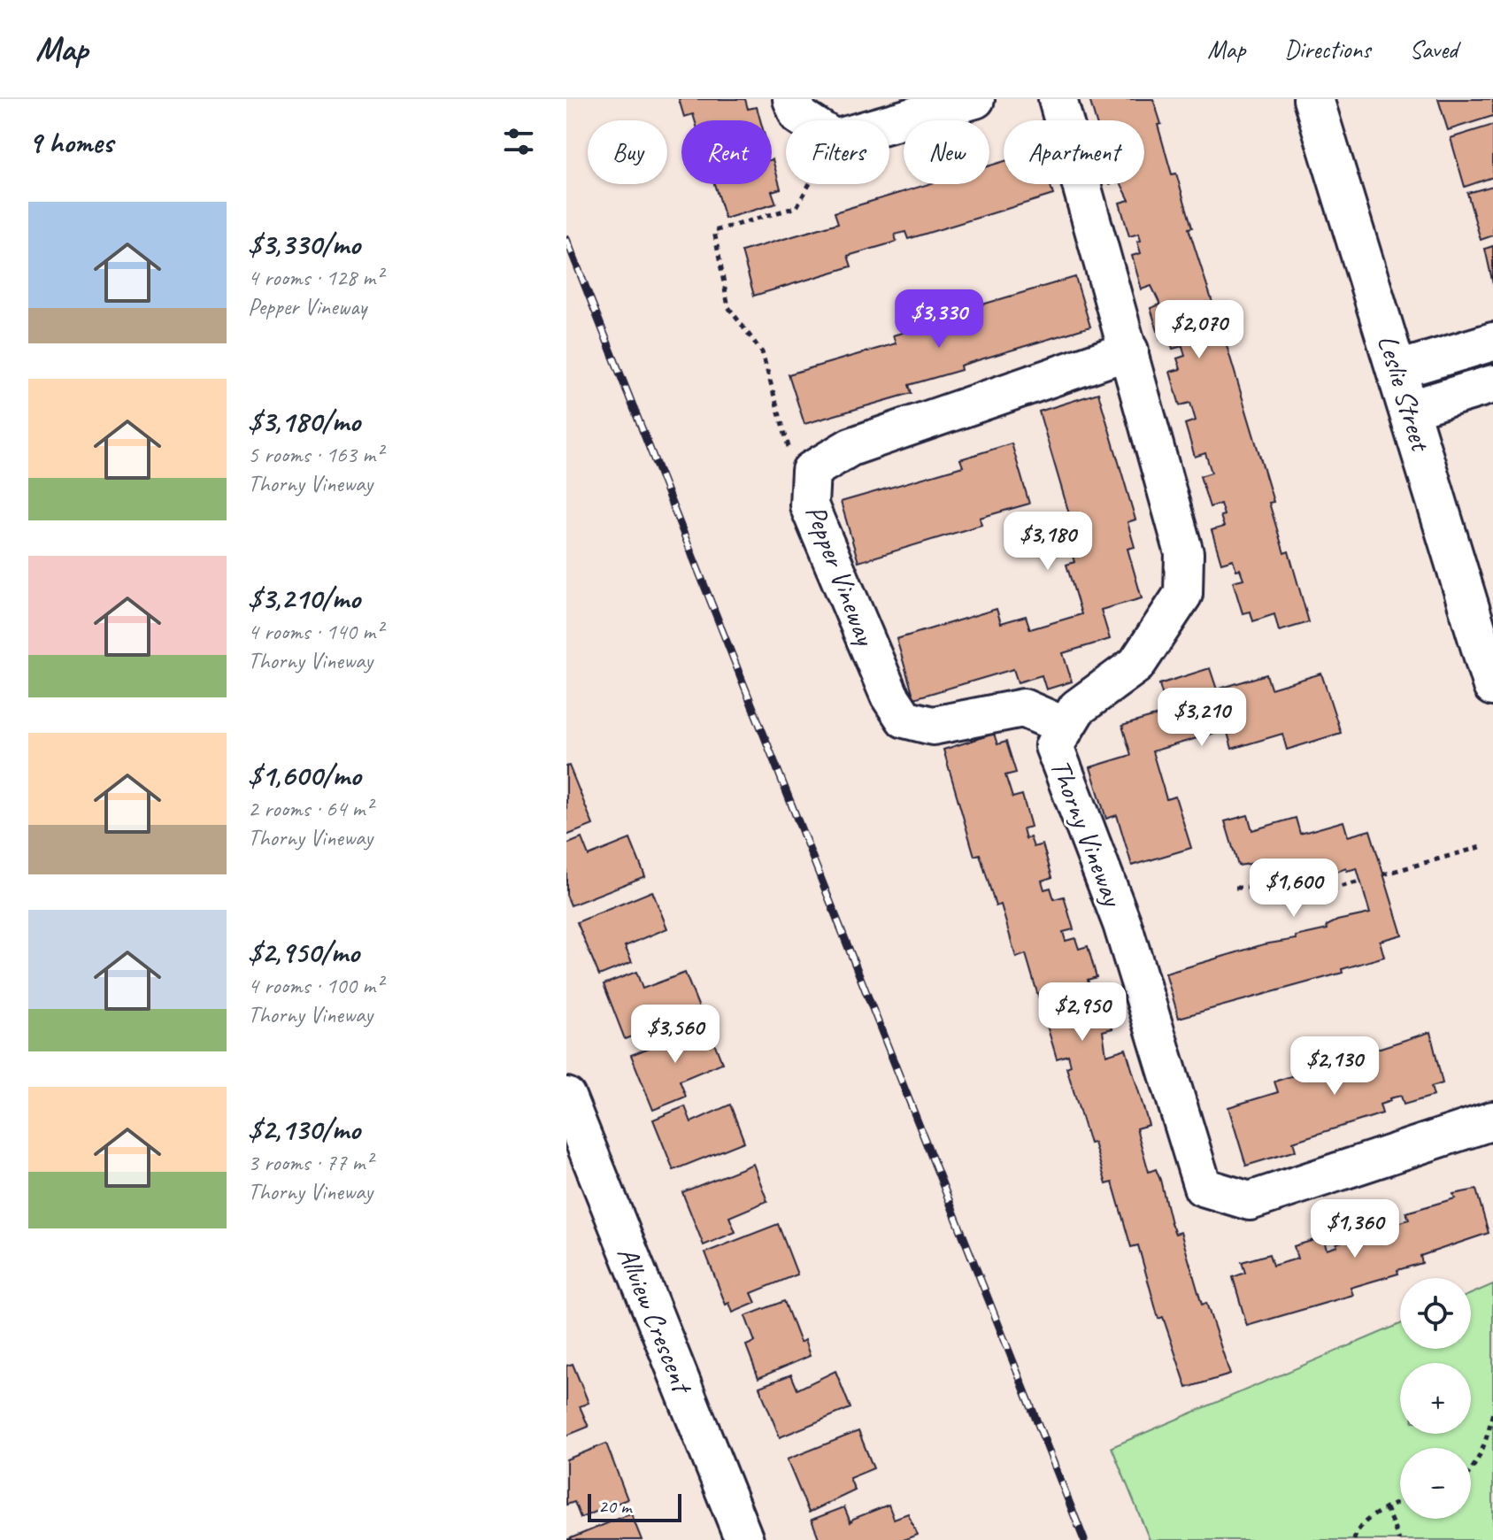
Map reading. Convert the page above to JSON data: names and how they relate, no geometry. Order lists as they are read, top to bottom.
{
  "streets": {
    "main road": ["Leslie Street"],
    "street": ["Pepper Vineway", "Thorny Vineway", "Allview Crescent"]
  },
  "crossings": [
    ["Pepper Vineway", "Thorny Vineway"]
  ],
  "scale_bar": "20 m",
  "page": {
    "header": "Map",
    "nav": ["Map", "Directions", "Saved"],
    "heading": "9 homes",
    "chip": [
      "Buy",
      "Rent",
      "Filters",
      "New",
      "Apartment"
    ],
    "list": [
      {
        "name": "$3,330/mo",
        "note": "4 rooms · 128 m² · Pepper Vineway"
      },
      {
        "name": "$3,180/mo",
        "note": "5 rooms · 163 m² · Thorny Vineway"
      },
      {
        "name": "$3,210/mo",
        "note": "4 rooms · 140 m² · Thorny Vineway"
      },
      {
        "name": "$1,600/mo",
        "note": "2 rooms · 64 m² · Thorny Vineway"
      },
      {
        "name": "$2,950/mo",
        "note": "4 rooms · 100 m² · Thorny Vineway"
      },
      {
        "name": "$2,130/mo",
        "note": "3 rooms · 77 m² · Thorny Vineway"
      }
    ],
    "price": [
      "$3,330",
      "$2,070",
      "$3,180",
      "$3,210",
      "$1,600",
      "$2,950",
      "$3,560",
      "$2,130",
      "$1,360"
    ],
    "map_buttons": ["+", "−"],
    "scale": "20 m"
  }
}
